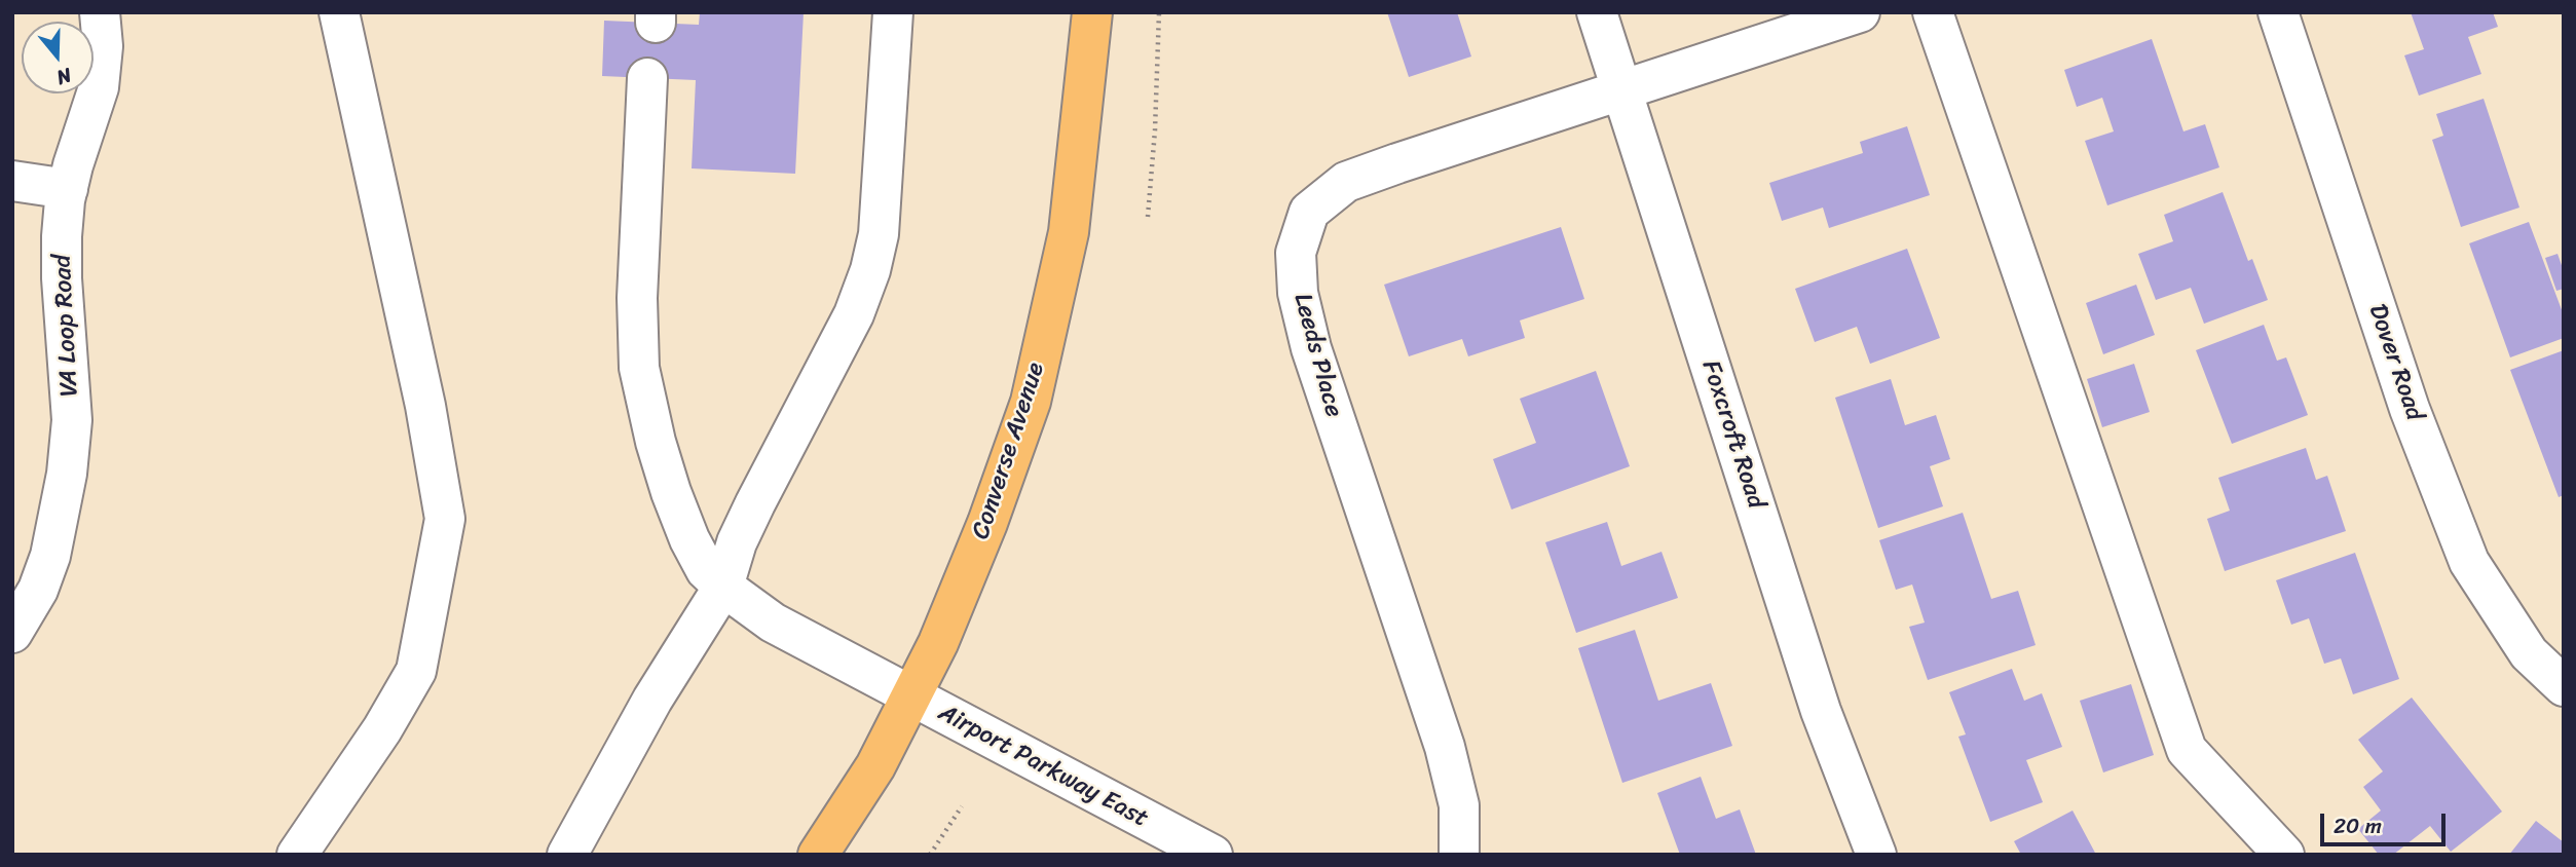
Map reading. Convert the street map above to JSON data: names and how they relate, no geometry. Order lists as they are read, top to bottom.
{
  "streets": {
    "main road": ["Converse Avenue"],
    "street": [
      "VA Loop Road",
      "Leeds Place",
      "Dover Road",
      "Foxcroft Road",
      "Airport Parkway East"
    ]
  },
  "crossings": [
    ["Leeds Place", "Foxcroft Road"],
    ["Converse Avenue", "Airport Parkway East"]
  ],
  "scale_bar": "20 m",
  "north": "bottom"
}
